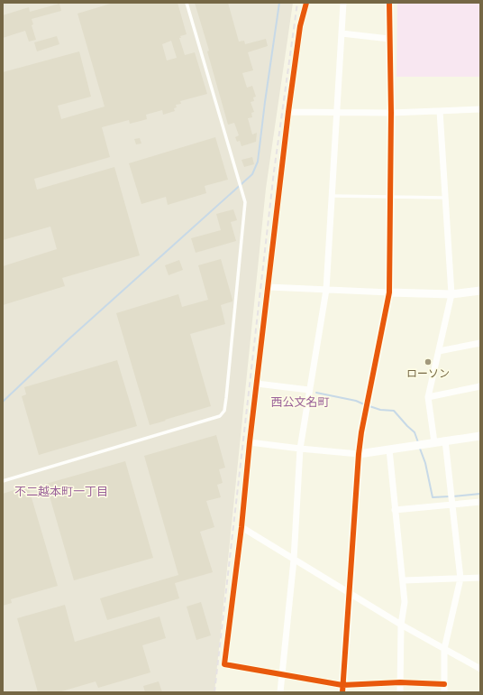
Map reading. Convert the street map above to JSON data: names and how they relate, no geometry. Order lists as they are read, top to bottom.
{
  "districts": ["西公文名町", "不二越本町一丁目"],
  "places": ["ローソン"]
}
